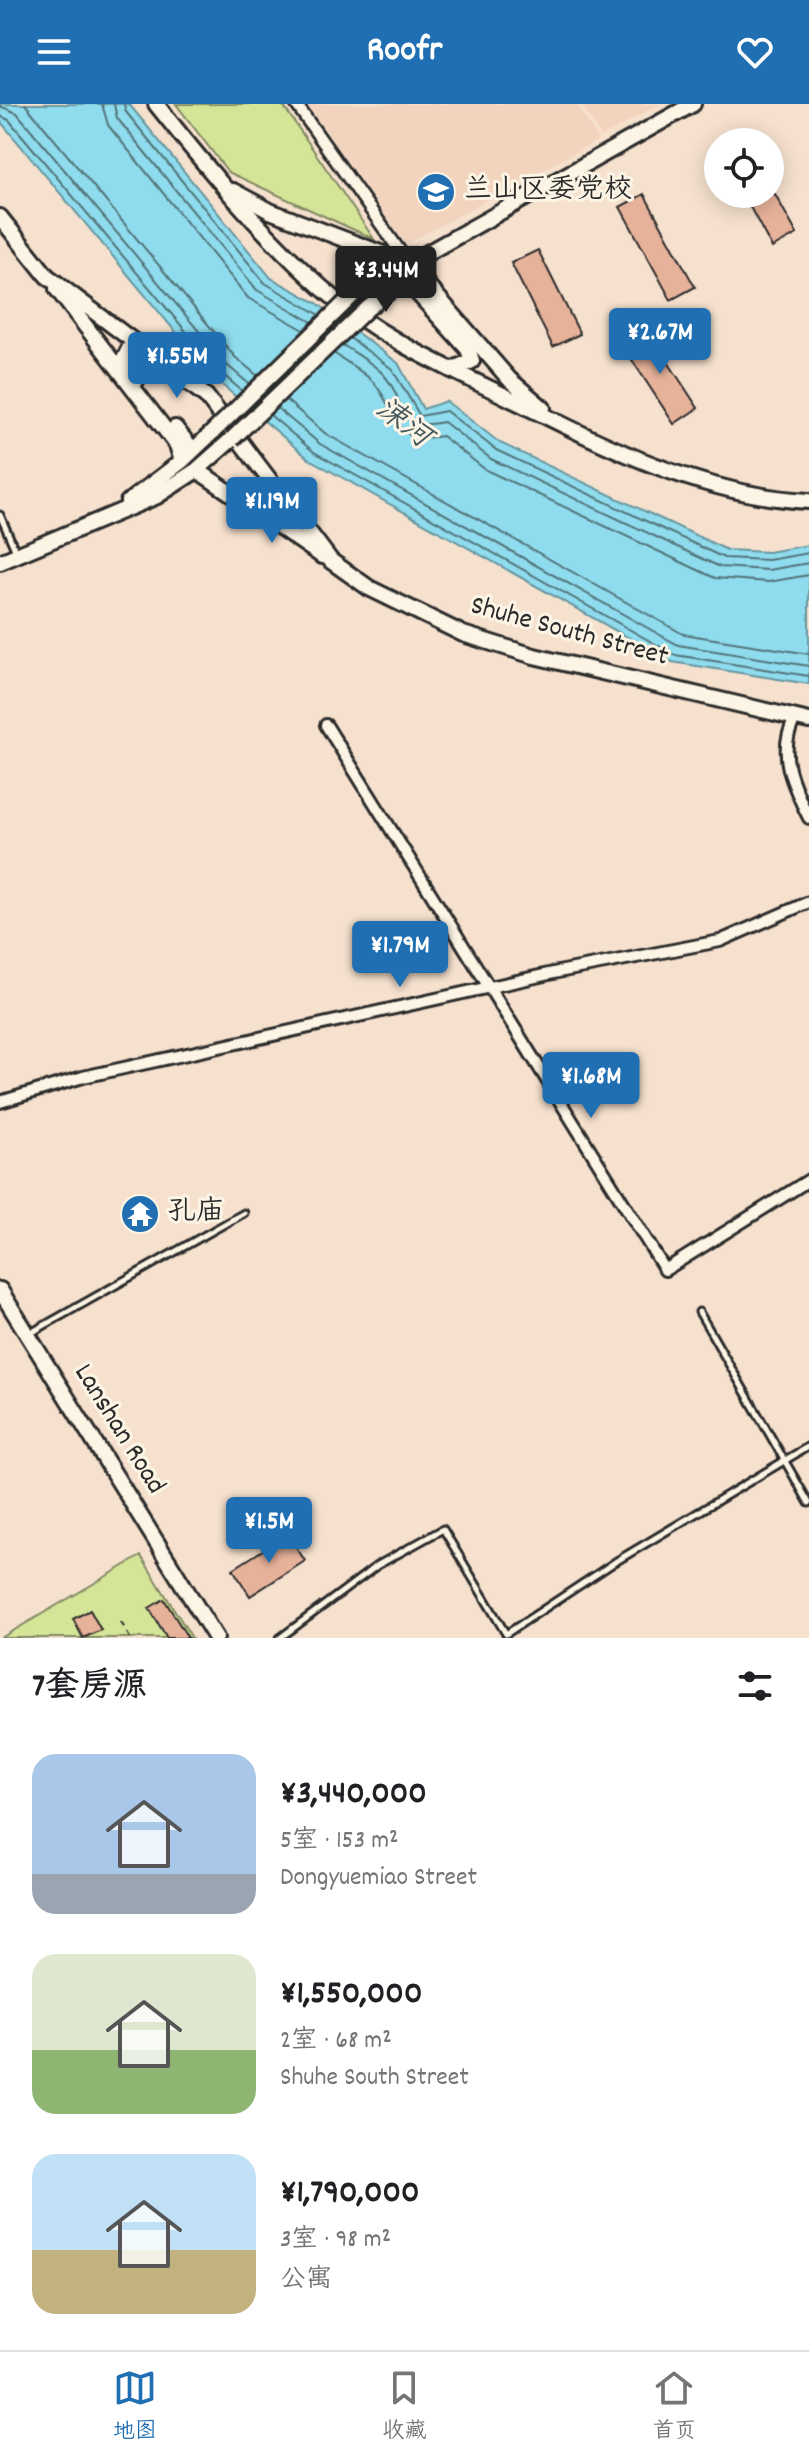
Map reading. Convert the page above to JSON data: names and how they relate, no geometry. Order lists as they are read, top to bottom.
{
  "streets": {
    "main road": ["Shuhe South Street", "Lanshan Road"]
  },
  "water": ["涑河"],
  "places": {
    "school or university": ["兰山区委党校"],
    "temple": ["孔庙"]
  },
  "page": {
    "header": "Roofr",
    "price": [
      "¥3.44M",
      "¥2.67M",
      "¥1.55M",
      "¥1.19M",
      "¥1.79M",
      "¥1.68M",
      "¥1.5M"
    ],
    "heading": "7套房源",
    "list": [
      {
        "name": "¥3,440,000",
        "note": "5室 · 153 m² · Dongyuemiao Street"
      },
      {
        "name": "¥1,550,000",
        "note": "2室 · 68 m² · Shuhe South Street"
      },
      {
        "name": "¥1,790,000",
        "note": "3室 · 98 m² · 公寓"
      }
    ],
    "tabs": ["地图", "收藏", "首页"]
  }
}
